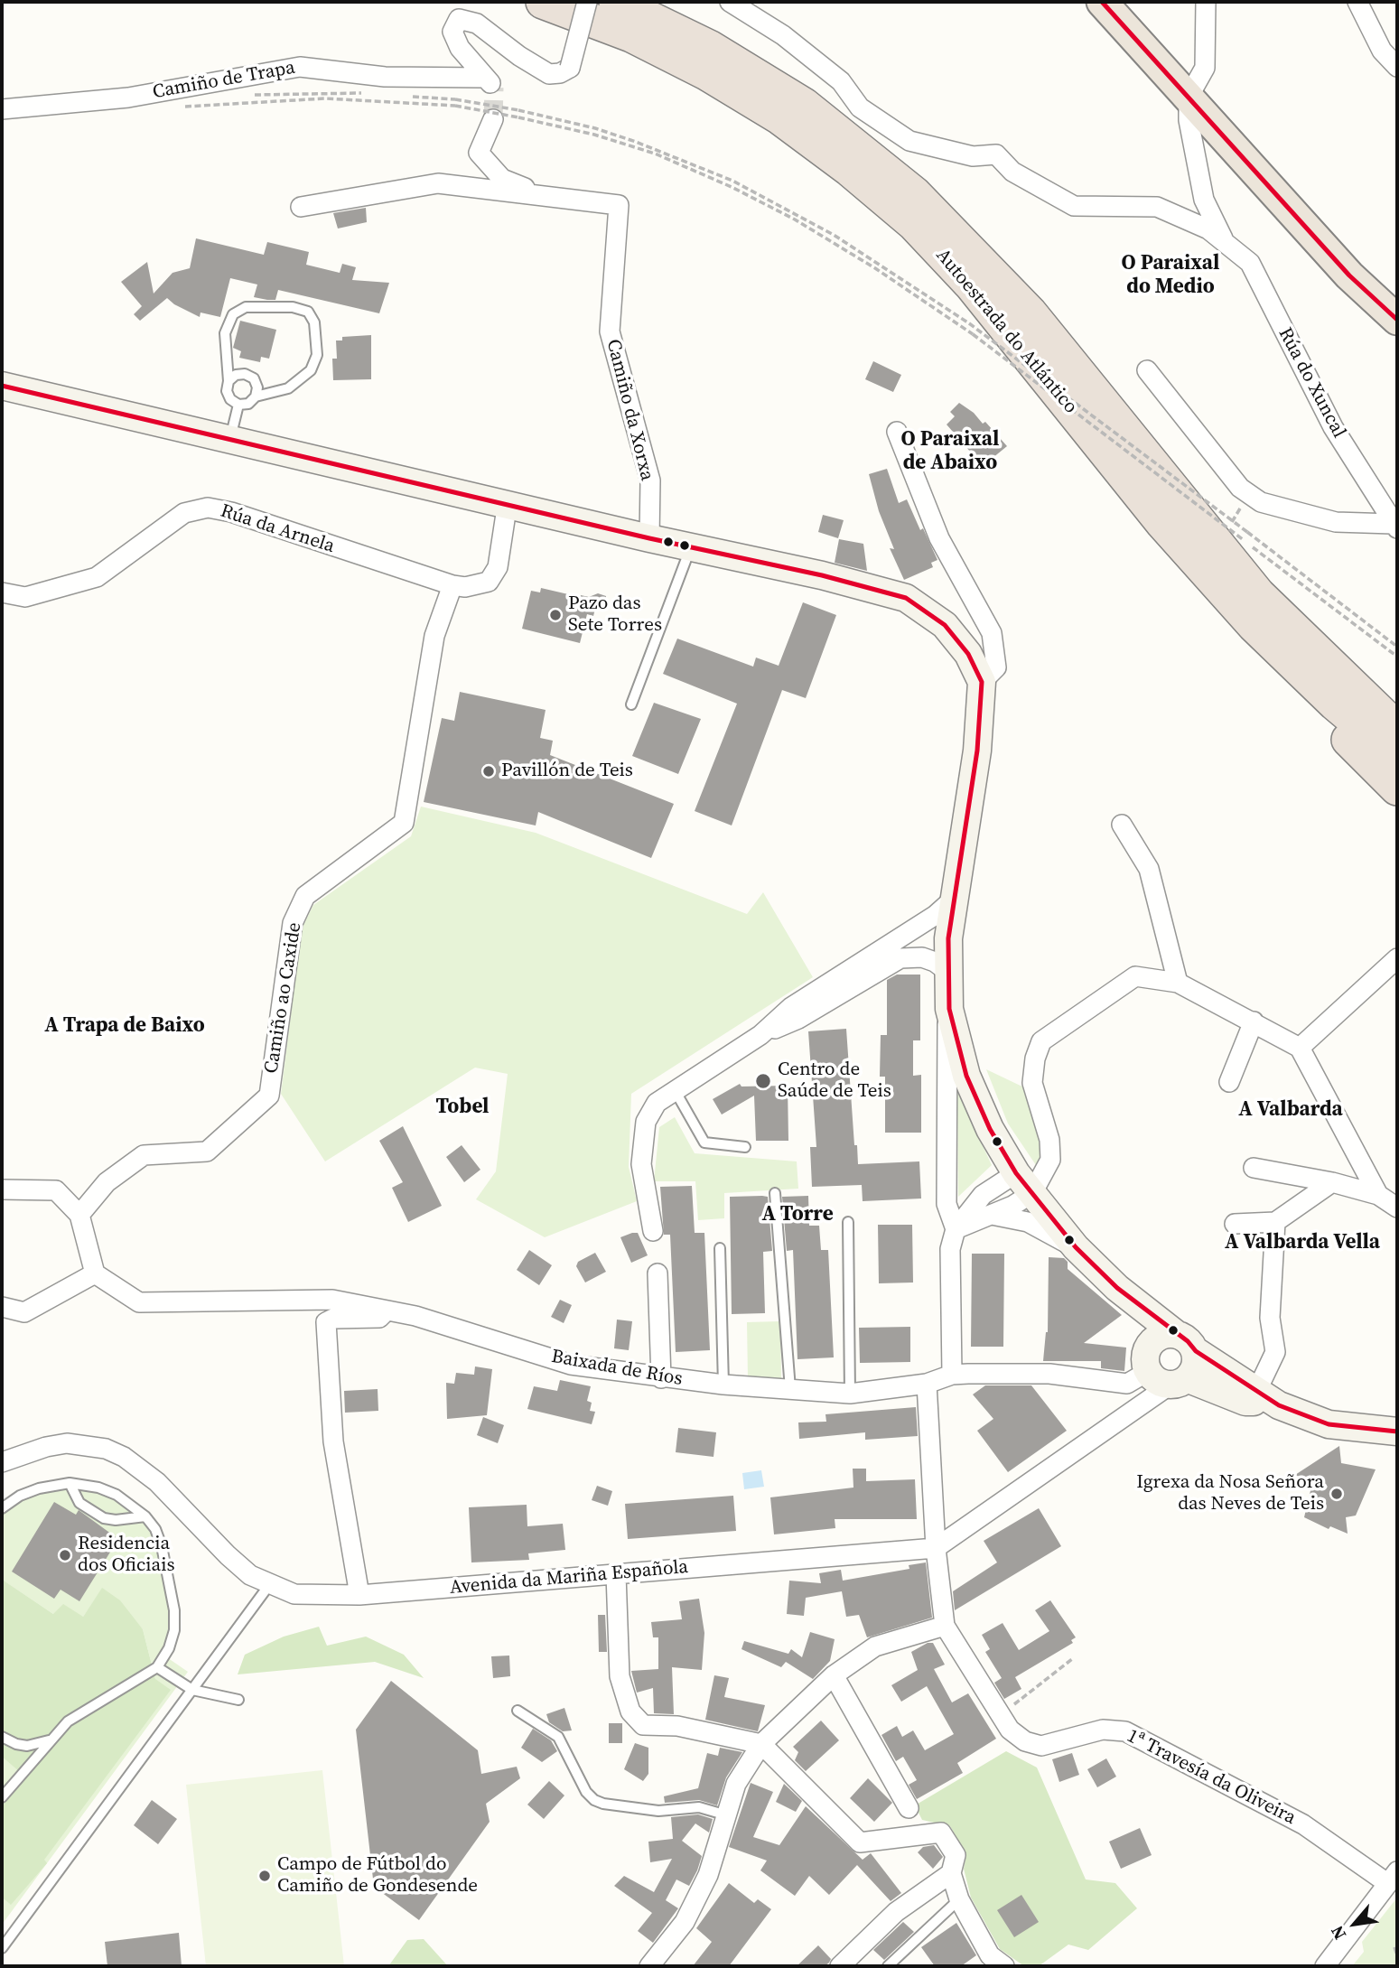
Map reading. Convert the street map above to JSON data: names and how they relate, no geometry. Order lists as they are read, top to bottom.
{
  "streets": {
    "highway": ["Autoestrada do Atlántico"],
    "street": [
      "Camiño de Trapa",
      "Rúa do Xuncal",
      "Camiño da Xorxa",
      "Rúa da Arnela",
      "Camiño ao Caxide",
      "Baixada de Ríos",
      "Avenida da Mariña Española",
      "1ª Travesía da Oliveira"
    ]
  },
  "crossings": [
    ["Rúa da Arnela", "Camiño ao Caxide"],
    ["Baixada de Ríos", "Avenida da Mariña Española"],
    ["Baixada de Ríos", "1ª Travesía da Oliveira"],
    ["Avenida da Mariña Española", "1ª Travesía da Oliveira"]
  ],
  "districts": [
    "O Paraixal do Medio",
    "O Paraixal de Abaixo",
    "A Trapa de Baixo",
    "Tobel",
    "A Valbarda",
    "A Torre",
    "A Valbarda Vella"
  ],
  "places": [
    "Pazo das Sete Torres",
    "Pavillón de Teis",
    "Centro de Saúde de Teis",
    "Igrexa da Nosa Señora das Neves de Teis",
    "Residencia dos Oficiais",
    "Campo de Fútbol do Camiño de Gondesende"
  ],
  "north": "bottom left"
}
